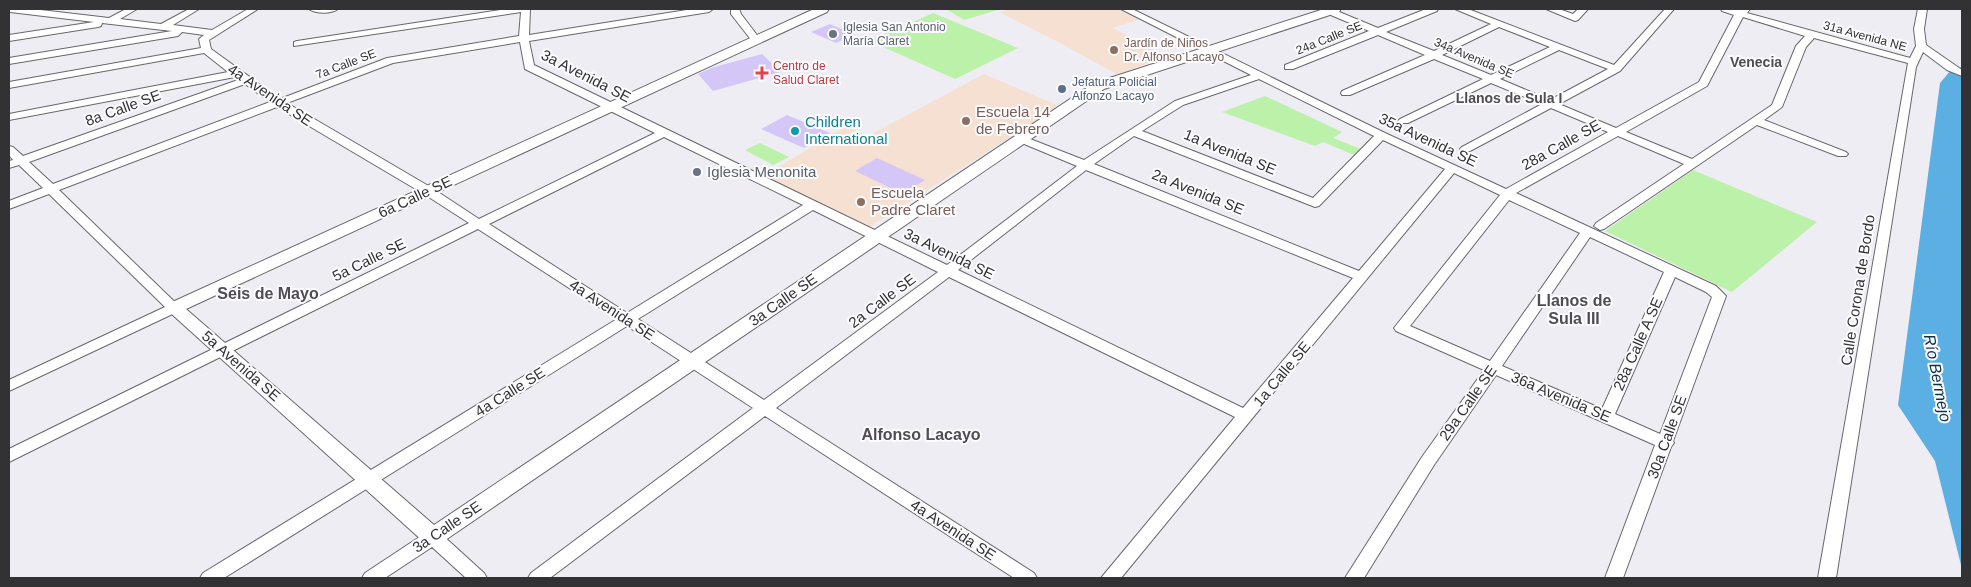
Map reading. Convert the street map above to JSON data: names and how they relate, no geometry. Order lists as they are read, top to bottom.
{
  "streets": {
    "street": [
      "31a Avenida NE",
      "24a Calle SE",
      "34a Avenida SE",
      "7a Calle SE",
      "3a Avenida SE",
      "4a Avenida SE",
      "8a Calle SE",
      "35a Avenida SE",
      "28a Calle SE",
      "1a Avenida SE",
      "2a Avenida SE",
      "6a Calle SE",
      "5a Calle SE",
      "Calle Corona de Bordo",
      "3a Calle SE",
      "2a Calle SE",
      "28a Calle A SE",
      "5a Avenida SE",
      "1a Calle SE",
      "4a Calle SE",
      "36a Avenida SE",
      "29a Calle SE",
      "30a Calle SE"
    ]
  },
  "crossings": [
    ["31a Avenida NE", "28a Calle SE"],
    ["31a Avenida NE", "Calle Corona de Bordo"],
    ["31a Avenida NE", "29a Calle SE"],
    ["24a Calle SE", "34a Avenida SE"],
    ["34a Avenida SE", "28a Calle SE"],
    ["34a Avenida SE", "3a Calle SE"],
    ["34a Avenida SE", "29a Calle SE"],
    ["7a Calle SE", "3a Avenida SE"],
    ["7a Calle SE", "4a Avenida SE"],
    ["7a Calle SE", "5a Avenida SE"],
    ["3a Avenida SE", "6a Calle SE"],
    ["3a Avenida SE", "5a Calle SE"],
    ["3a Avenida SE", "3a Calle SE"],
    ["3a Avenida SE", "2a Calle SE"],
    ["3a Avenida SE", "1a Calle SE"],
    ["3a Avenida SE", "4a Calle SE"],
    ["4a Avenida SE", "8a Calle SE"],
    ["4a Avenida SE", "6a Calle SE"],
    ["4a Avenida SE", "5a Calle SE"],
    ["4a Avenida SE", "3a Calle SE"],
    ["4a Avenida SE", "2a Calle SE"],
    ["4a Avenida SE", "4a Calle SE"],
    ["8a Calle SE", "5a Avenida SE"],
    ["35a Avenida SE", "28a Calle SE"],
    ["35a Avenida SE", "1a Avenida SE"],
    ["35a Avenida SE", "3a Calle SE"],
    ["35a Avenida SE", "2a Calle SE"],
    ["35a Avenida SE", "28a Calle A SE"],
    ["35a Avenida SE", "1a Calle SE"],
    ["35a Avenida SE", "29a Calle SE"],
    ["35a Avenida SE", "30a Calle SE"],
    ["28a Calle SE", "36a Avenida SE"],
    ["1a Avenida SE", "2a Calle SE"],
    ["2a Avenida SE", "3a Calle SE"],
    ["2a Avenida SE", "2a Calle SE"],
    ["2a Avenida SE", "1a Calle SE"],
    ["6a Calle SE", "5a Avenida SE"],
    ["5a Calle SE", "5a Avenida SE"],
    ["3a Calle SE", "5a Avenida SE"],
    ["28a Calle A SE", "36a Avenida SE"],
    ["5a Avenida SE", "4a Calle SE"],
    ["36a Avenida SE", "29a Calle SE"],
    ["36a Avenida SE", "30a Calle SE"]
  ],
  "districts": [
    "Venecia",
    "Llanos de Sula I",
    "Seis de Mayo",
    "Llanos de Sula III",
    "Alfonso Lacayo"
  ],
  "water": ["Río Bermejo"],
  "places": {
    "other": [
      "Iglesia San Antonio María Claret",
      "Jardín de Niños Dr. Alfonso Lacayo",
      "Jefatura Policial Alfonzo Lacayo",
      "Escuela 14 de Febrero",
      "Children International",
      "Iglesia Menonita",
      "Escuela Padre Claret"
    ],
    "health": ["Centro de Salud Claret"]
  }
}
